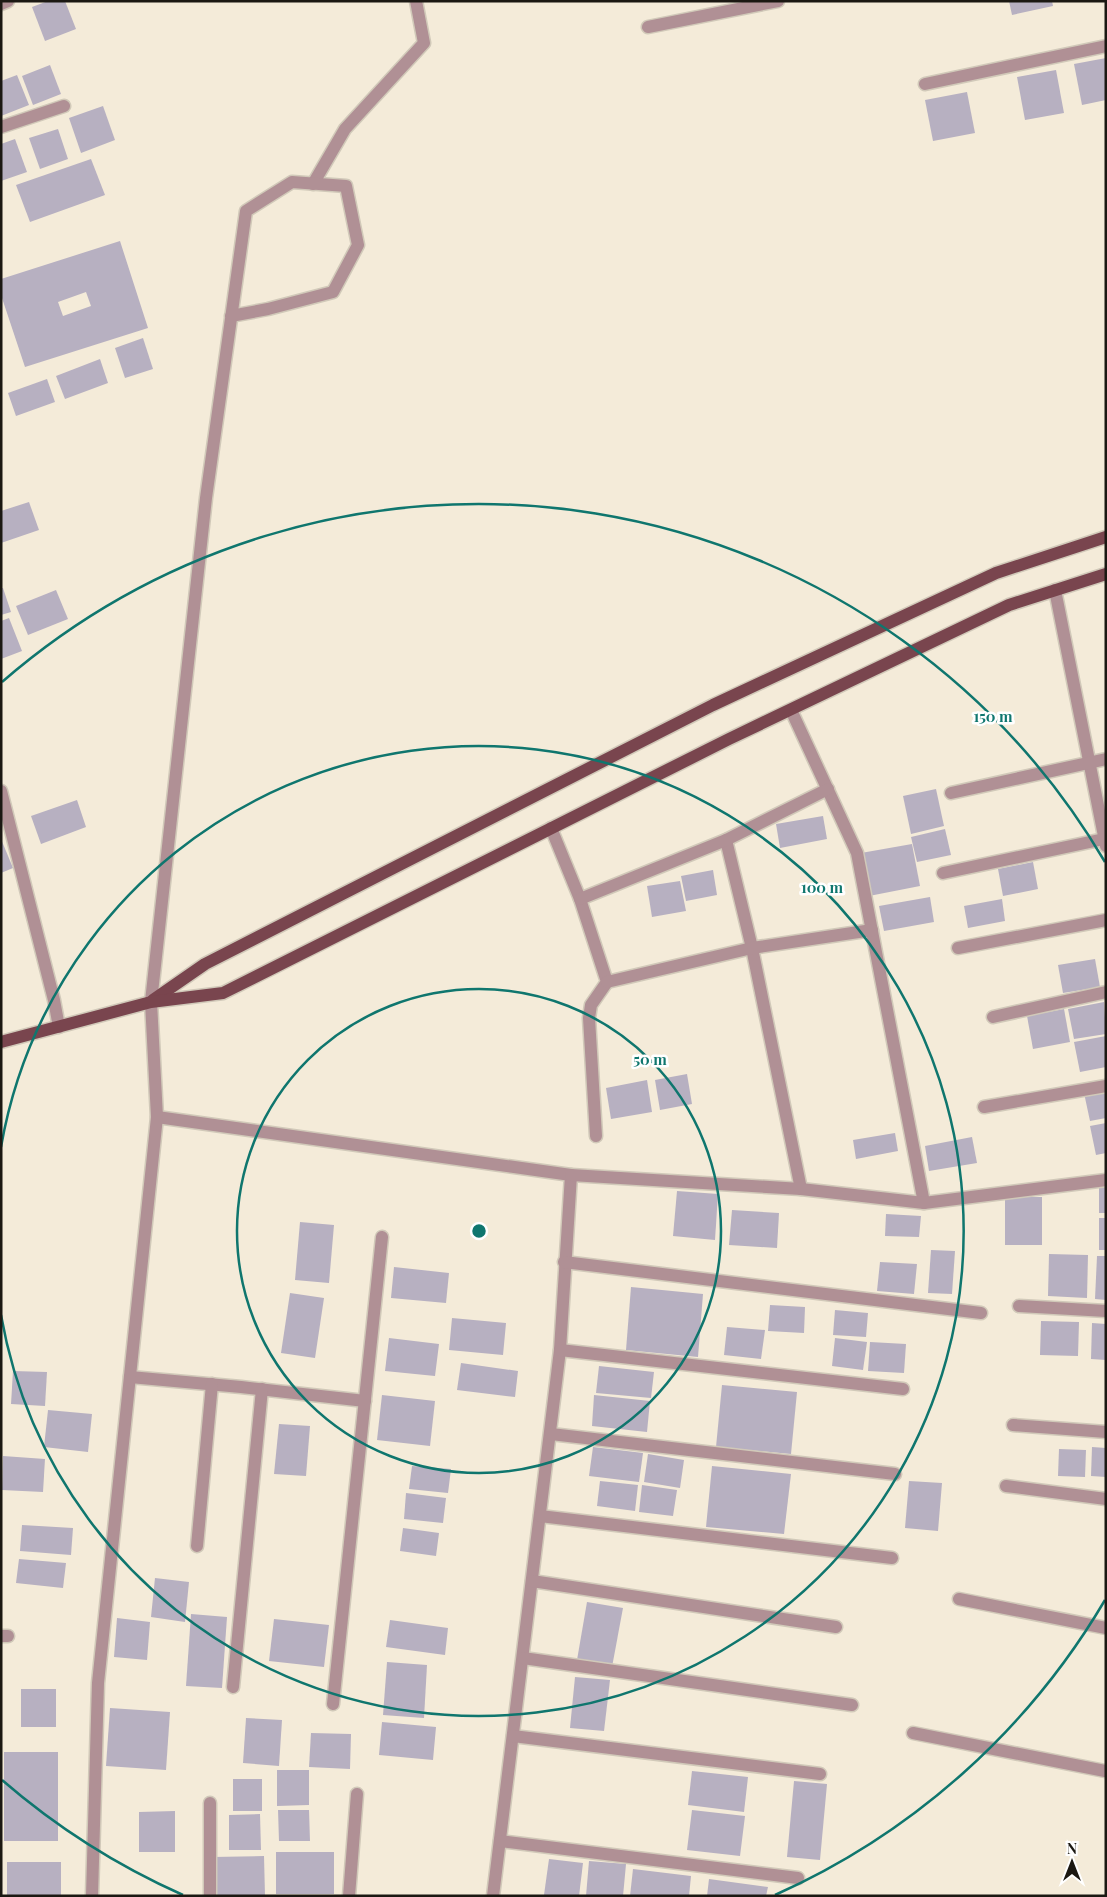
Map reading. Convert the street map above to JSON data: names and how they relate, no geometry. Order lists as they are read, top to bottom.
{
  "north": "top",
  "rings": ["150 m", "100 m", "50 m"]
}
